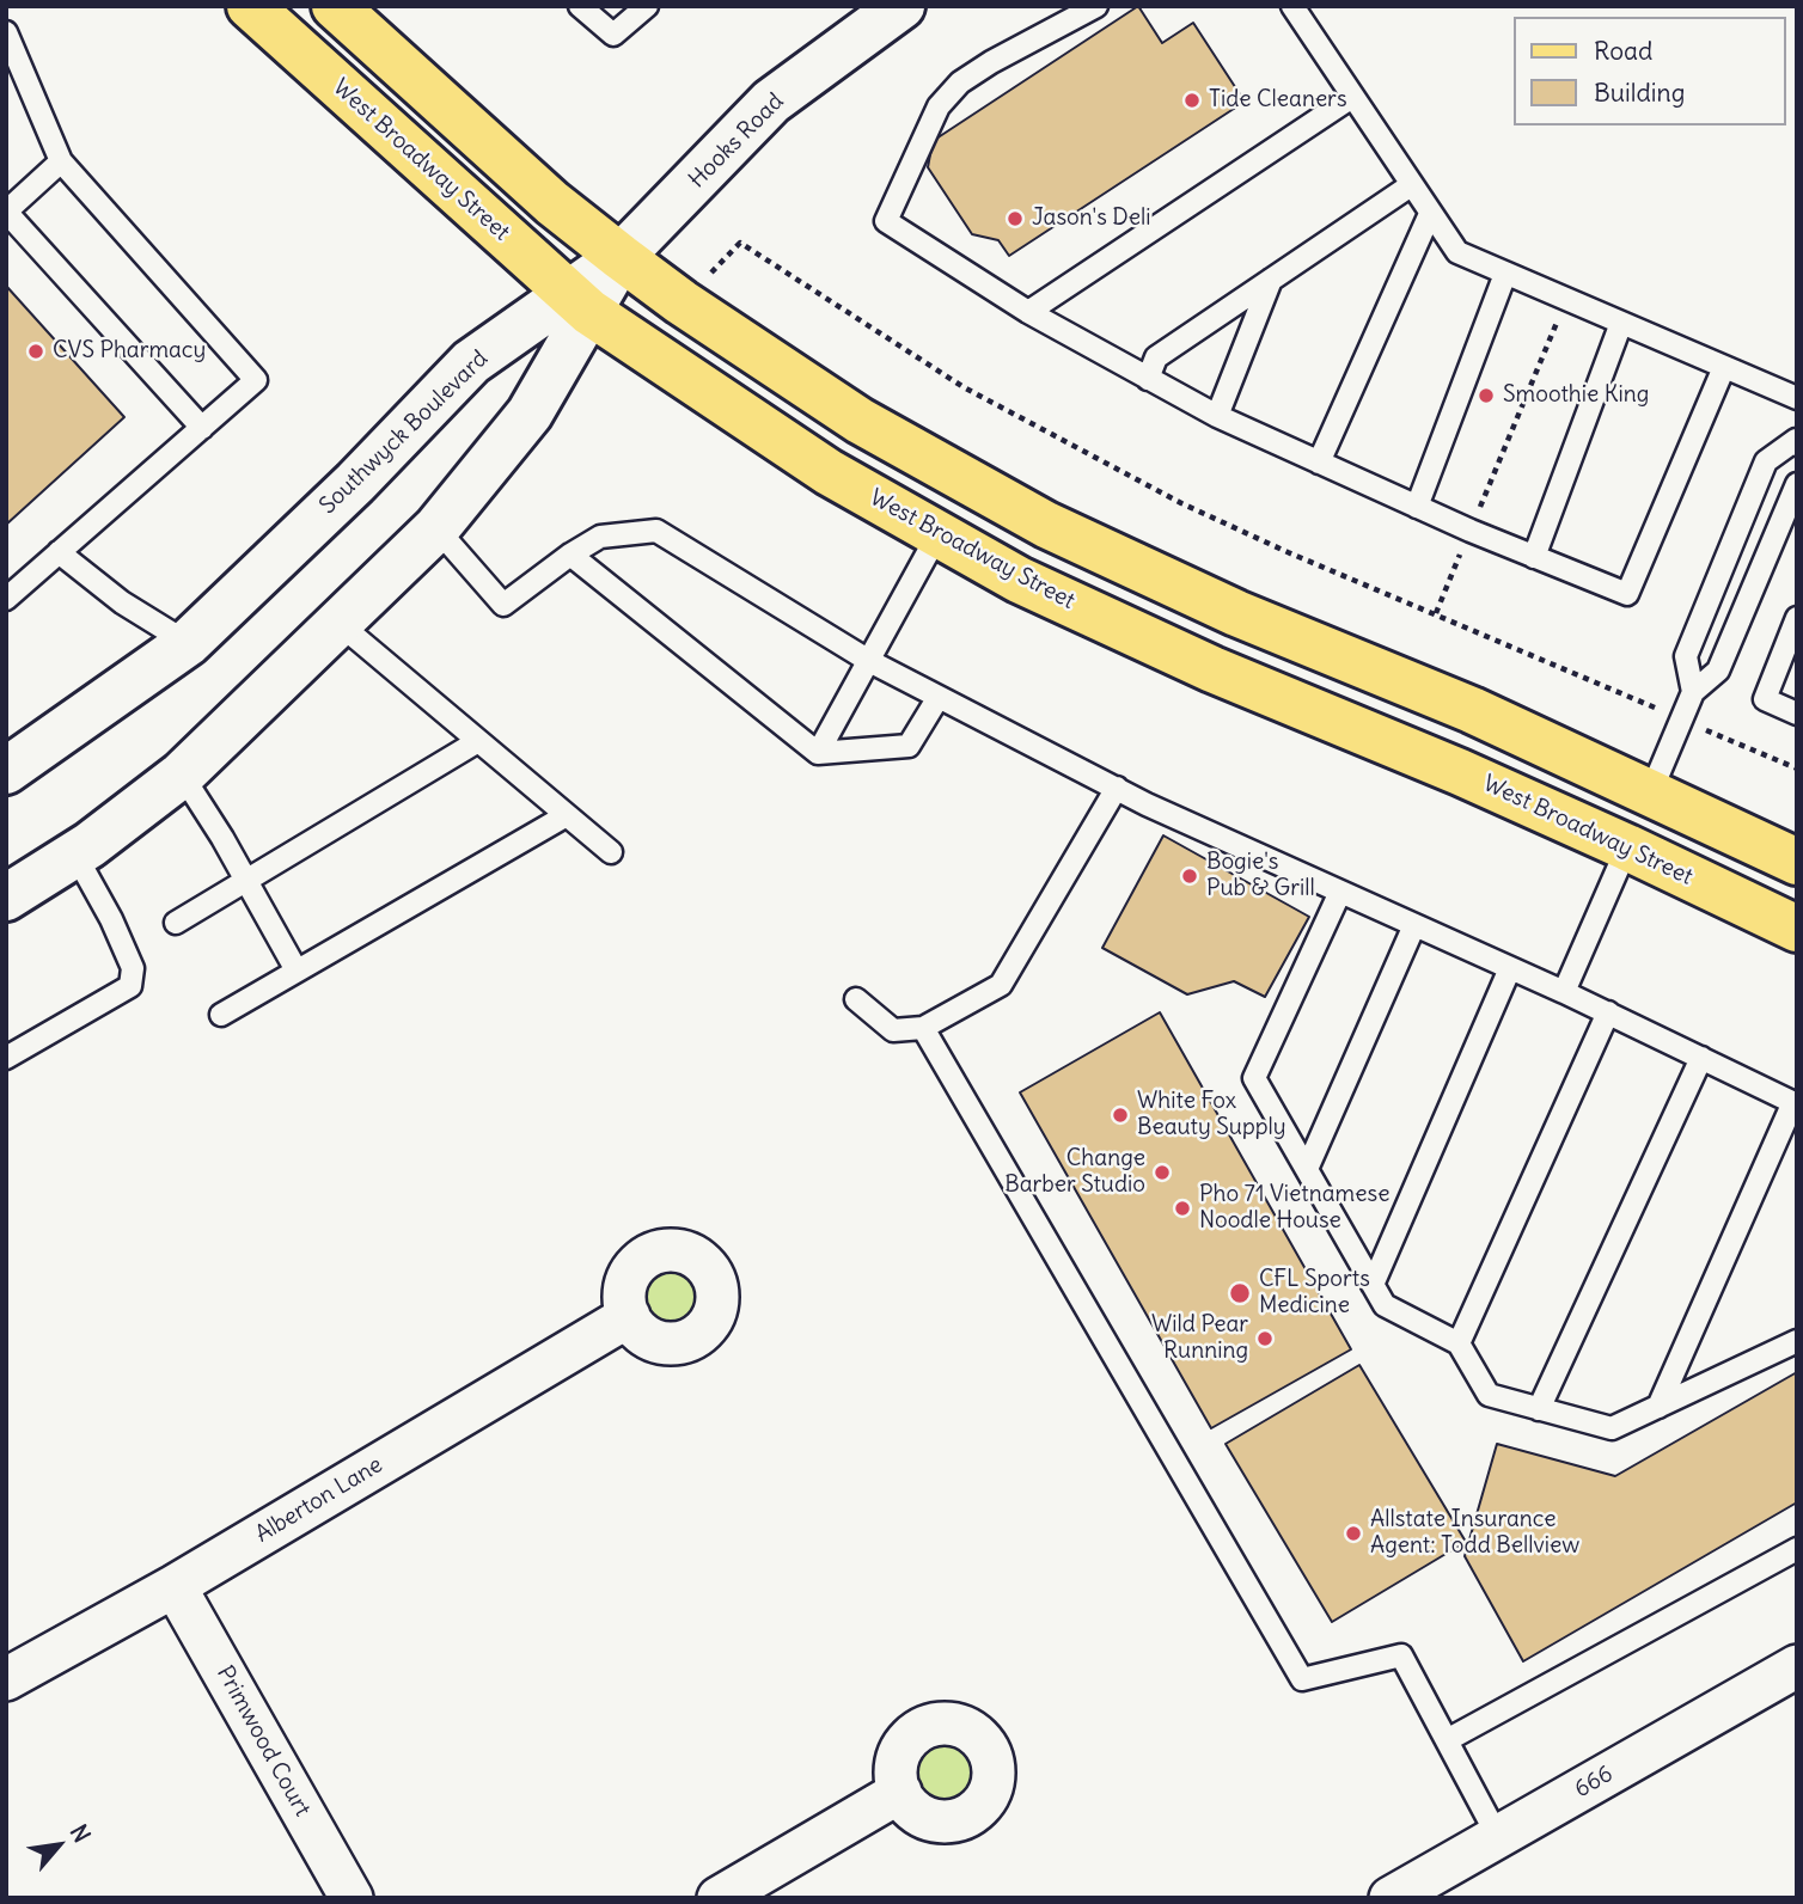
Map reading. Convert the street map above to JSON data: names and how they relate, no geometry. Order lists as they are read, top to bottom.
{
  "streets": {
    "main road": ["West Broadway Street"],
    "street": [
      "Hooks Road",
      "Southwyck Boulevard",
      "Alberton Lane",
      "Primwood Court",
      "666"
    ]
  },
  "crossings": [
    ["Hooks Road", "Southwyck Boulevard"],
    ["West Broadway Street", "Southwyck Boulevard"],
    ["Alberton Lane", "Primwood Court"]
  ],
  "places": [
    "Tide Cleaners",
    "Jason's Deli",
    "CVS Pharmacy",
    "Smoothie King",
    "Bogie's Pub & Grill",
    "White Fox Beauty Supply",
    "Change Barber Studio",
    "Pho 71 Vietnamese Noodle House",
    "CFL Sports Medicine",
    "Wild Pear Running",
    "Allstate Insurance Agent: Todd Bellview"
  ],
  "legend": ["Road", "Building"],
  "north": "top right"
}
